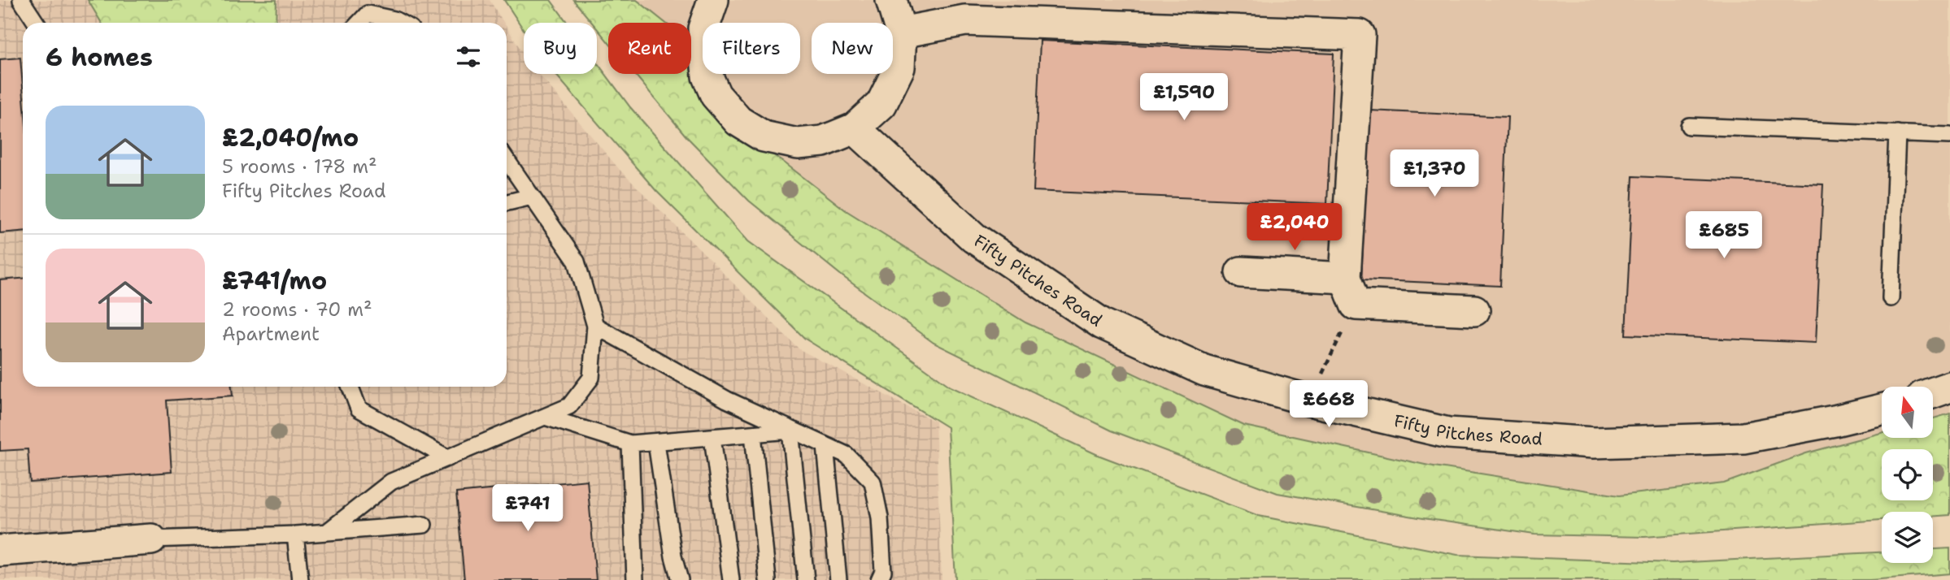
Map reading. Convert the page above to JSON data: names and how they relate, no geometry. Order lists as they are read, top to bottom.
{
  "streets": {
    "street": ["Fifty Pitches Road"]
  },
  "north": "top",
  "page": {
    "chip": [
      "Buy",
      "Rent",
      "Filters",
      "New"
    ],
    "heading": "6 homes",
    "price": [
      "£1,590",
      "£1,370",
      "£2,040",
      "£685",
      "£668",
      "£741"
    ],
    "list": [
      {
        "name": "£2,040/mo",
        "note": "5 rooms · 178 m² · Fifty Pitches Road"
      },
      {
        "name": "£741/mo",
        "note": "2 rooms · 70 m² · Apartment"
      }
    ]
  }
}
